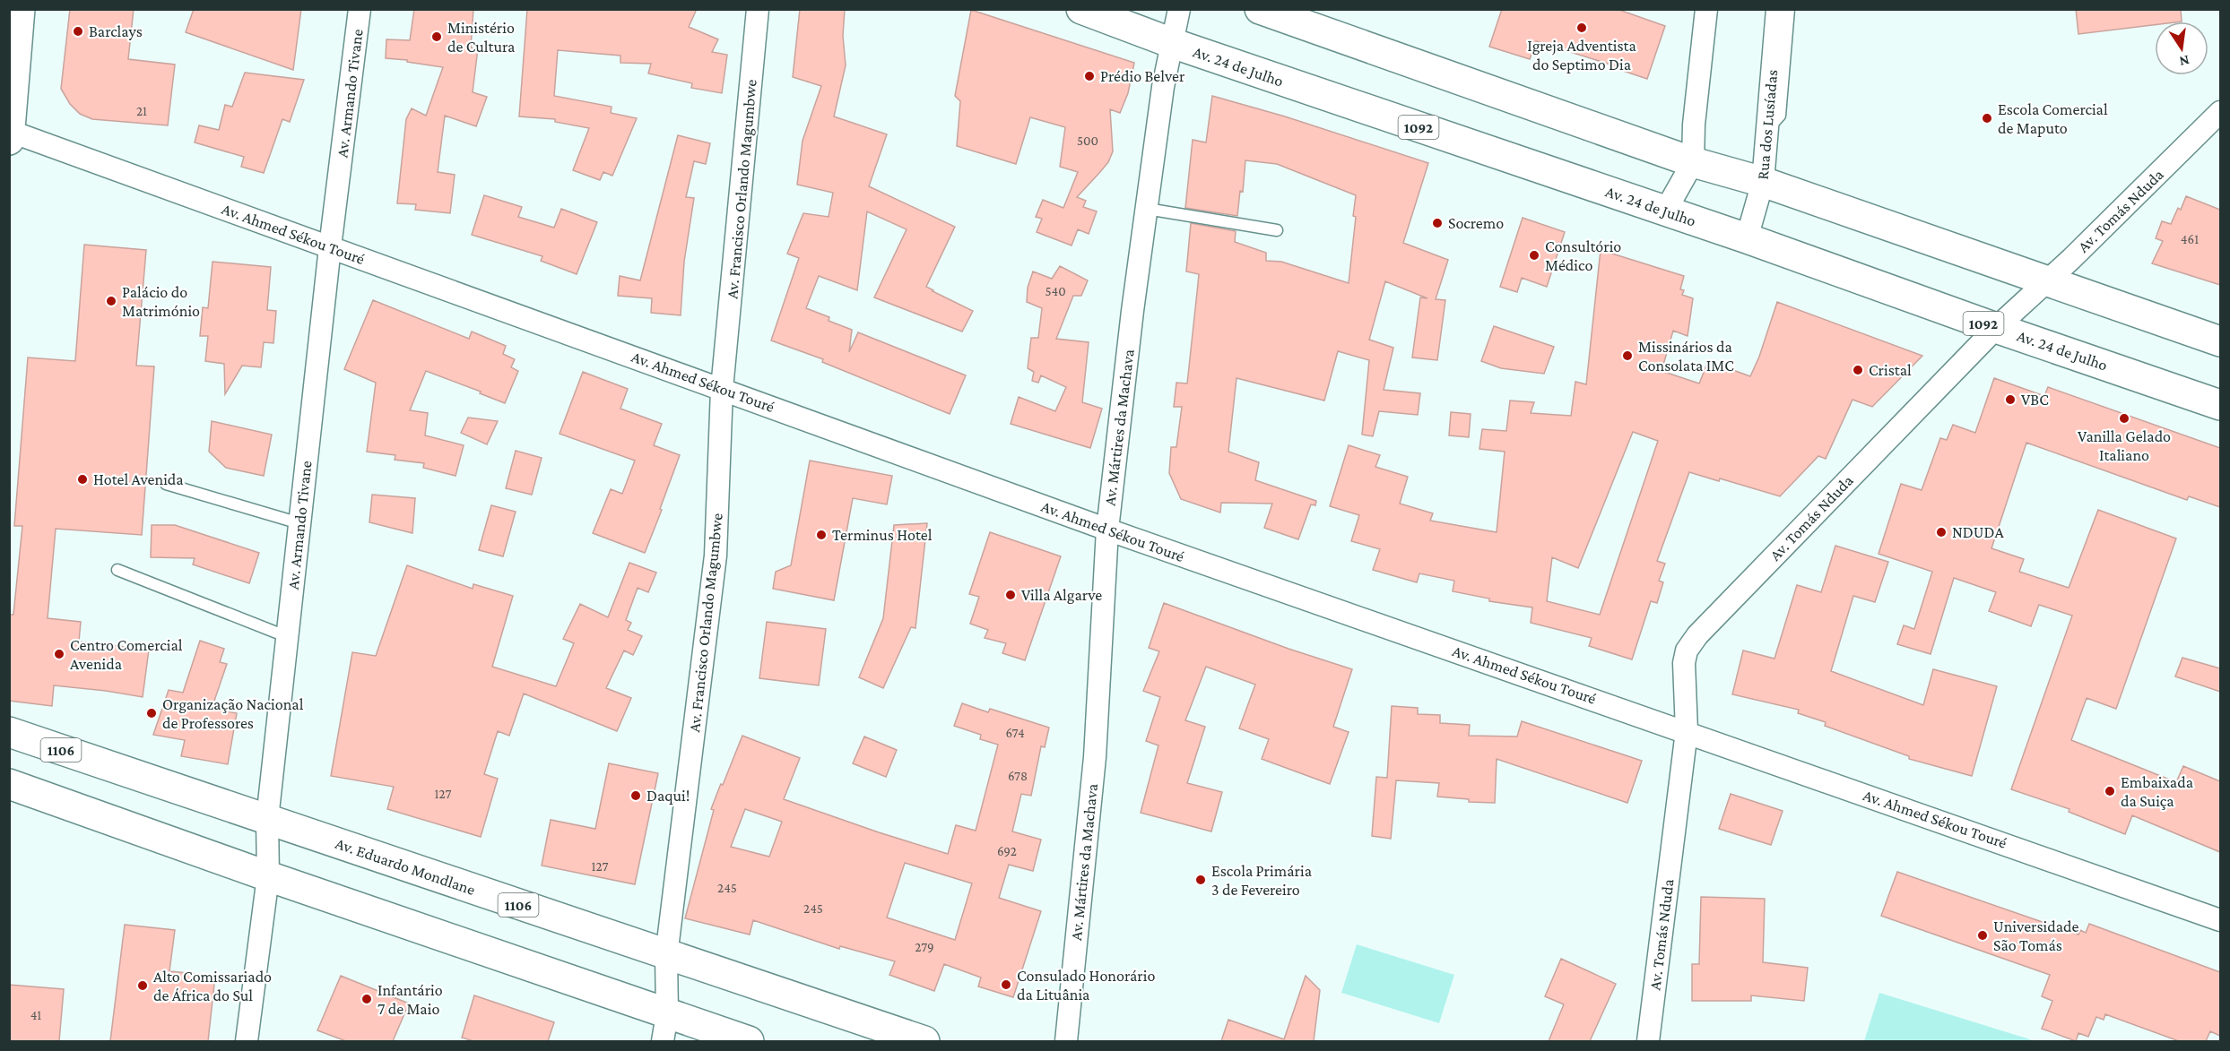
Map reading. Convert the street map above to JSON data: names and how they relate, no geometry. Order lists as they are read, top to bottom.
{
  "streets": {
    "main road": [
      "Av. 24 de Julho",
      "1092",
      "1106",
      "Av. Eduardo Mondlane"
    ],
    "street": [
      "Av. Armando Tivane",
      "Rua dos Lusíadas",
      "Av. Francisco Orlando Magumbwe",
      "Av. Tomás Nduda",
      "Av. Ahmed Sékou Touré",
      "Av. Mártires da Machava"
    ]
  },
  "crossings": [
    ["Av. 24 de Julho", "Rua dos Lusíadas"],
    ["Av. 24 de Julho", "Av. Tomás Nduda"],
    ["Av. 24 de Julho", "Av. Mártires da Machava"],
    ["Av. Armando Tivane", "Av. Ahmed Sékou Touré"],
    ["Av. Armando Tivane", "Av. Eduardo Mondlane"],
    ["Av. Francisco Orlando Magumbwe", "Av. Ahmed Sékou Touré"],
    ["Av. Francisco Orlando Magumbwe", "Av. Eduardo Mondlane"],
    ["Av. Tomás Nduda", "Av. Ahmed Sékou Touré"],
    ["Av. Ahmed Sékou Touré", "Av. Mártires da Machava"]
  ],
  "places": [
    "Igreja Adventista do Septimo Dia",
    "Barclays",
    "Ministério de Cultura",
    "Prédio Belver",
    "Escola Comercial de Maputo",
    "Socremo",
    "Consultório Médico",
    "Palácio do Matrimónio",
    "Missinários da Consolata IMC",
    "Cristal",
    "VBC",
    "Vanilla Gelado Italiano",
    "Hotel Avenida",
    "NDUDA",
    "Terminus Hotel",
    "Villa Algarve",
    "Centro Comercial Avenida",
    "Organização Nacional de Professores",
    "Embaixada da Suiça",
    "Daqui!",
    "Escola Primária 3 de Fevereiro",
    "Universidade São Tomás",
    "Consulado Honorário da Lituânia",
    "Alto Comissariado de África do Sul",
    "Infantário 7 de Maio"
  ],
  "house_numbers": [
    "21",
    "500",
    "461",
    "540",
    "674",
    "678",
    "127",
    "692",
    "127",
    "245",
    "245",
    "279",
    "41"
  ],
  "north": "bottom"
}
